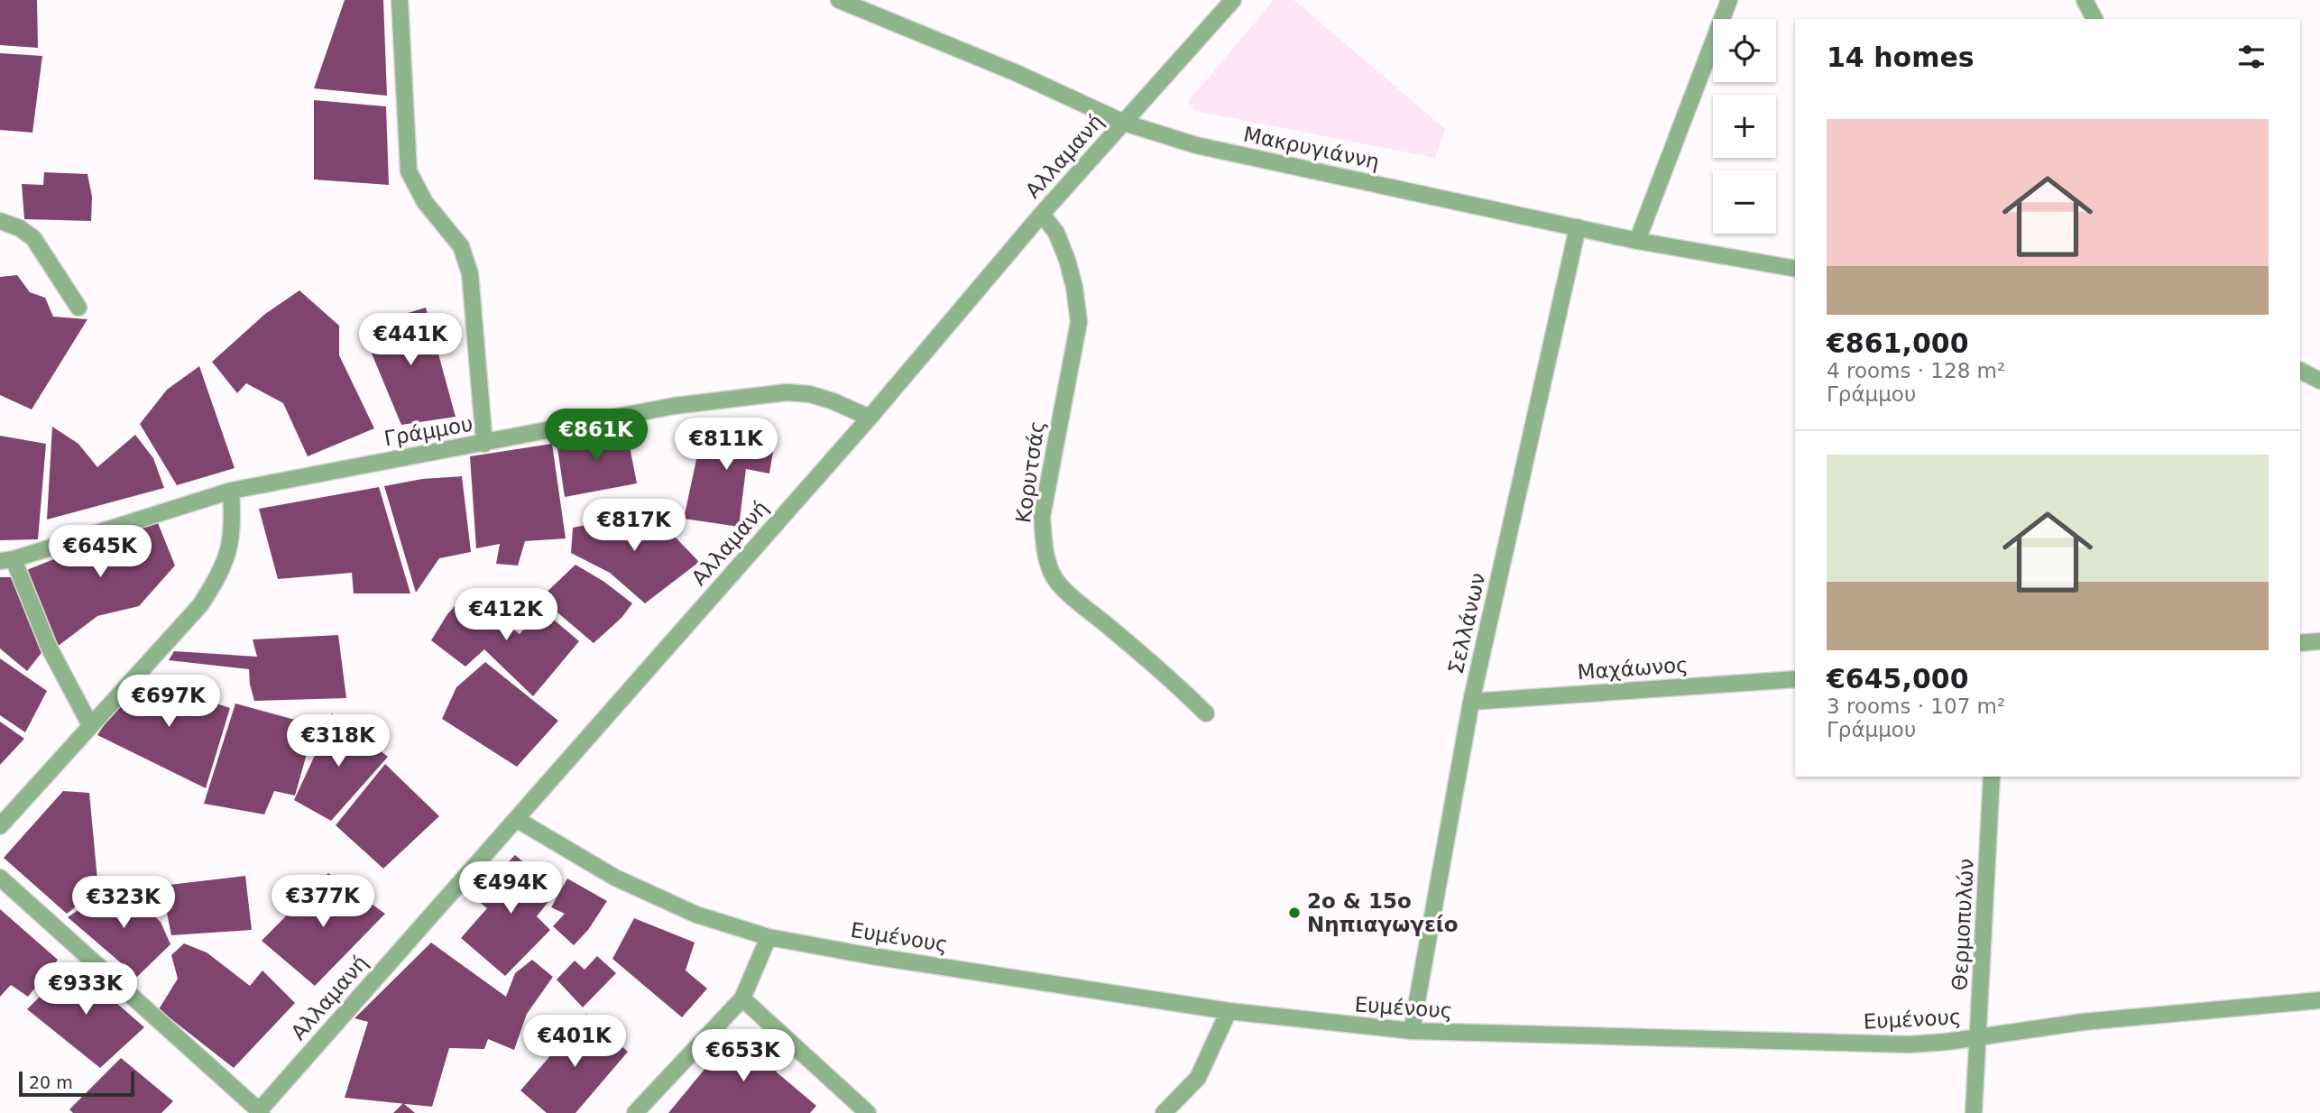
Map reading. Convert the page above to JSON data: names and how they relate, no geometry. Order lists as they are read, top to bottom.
{
  "streets": {
    "street": [
      "Μακρυγιάννη",
      "Αλλαμανή",
      "Γράμμου",
      "Κορυτσάς",
      "Σελλάνων",
      "Μαχάωνος",
      "Θερμοπυλών",
      "Ευμένους"
    ]
  },
  "crossings": [
    ["Μακρυγιάννη", "Αλλαμανή"],
    ["Μακρυγιάννη", "Σελλάνων"],
    ["Αλλαμανή", "Γράμμου"],
    ["Αλλαμανή", "Κορυτσάς"],
    ["Αλλαμανή", "Ευμένους"],
    ["Σελλάνων", "Μαχάωνος"],
    ["Σελλάνων", "Ευμένους"],
    ["Θερμοπυλών", "Ευμένους"]
  ],
  "places": ["2ο & 15ο Νηπιαγωγείο"],
  "scale_bar": "20 m",
  "page": {
    "map_buttons": ["+", "−"],
    "heading": "14 homes",
    "list": [
      {
        "name": "€861,000",
        "note": "4 rooms · 128 m² · Γράμμου"
      },
      {
        "name": "€645,000",
        "note": "3 rooms · 107 m² · Γράμμου"
      }
    ],
    "price": [
      "€441K",
      "€861K",
      "€811K",
      "€817K",
      "€645K",
      "€412K",
      "€697K",
      "€318K",
      "€494K",
      "€377K",
      "€323K",
      "€933K",
      "€401K",
      "€653K"
    ],
    "scale": "20 m"
  }
}
